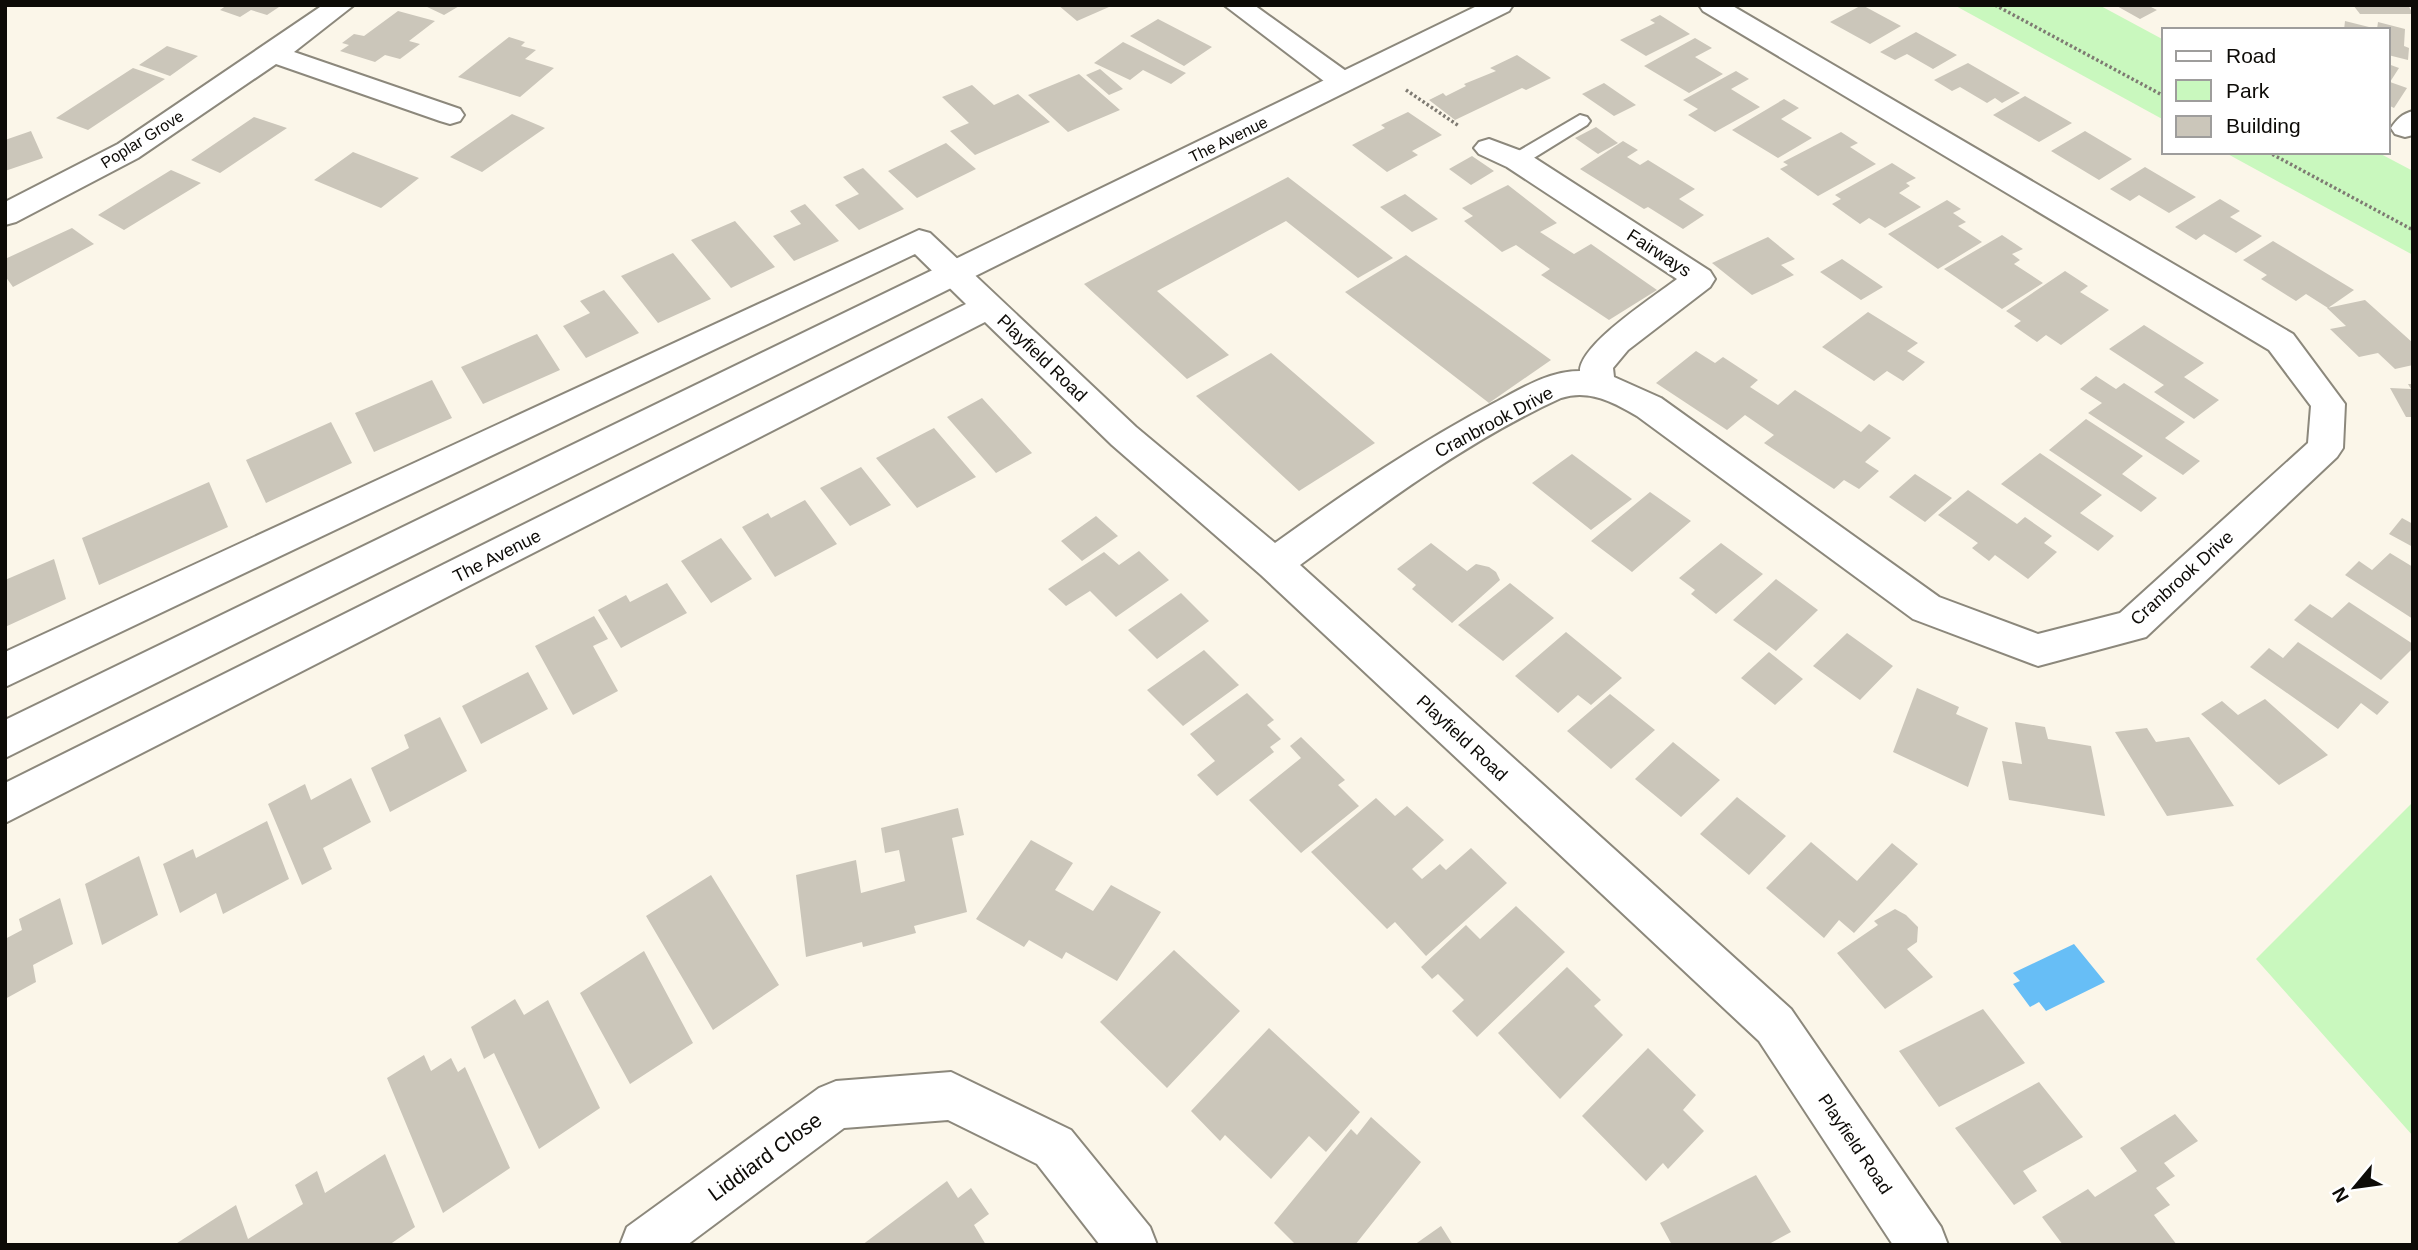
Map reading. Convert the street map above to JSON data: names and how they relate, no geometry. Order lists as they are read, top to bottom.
{
  "streets": {
    "street": [
      "Poplar Grove",
      "The Avenue",
      "Fairways",
      "Playfield Road",
      "Cranbrook Drive",
      "Liddiard Close"
    ]
  },
  "crossings": [
    ["The Avenue", "Playfield Road"],
    ["Fairways", "Cranbrook Drive"],
    ["Playfield Road", "Cranbrook Drive"]
  ],
  "legend": ["Road", "Park", "Building"],
  "north": "bottom left"
}
